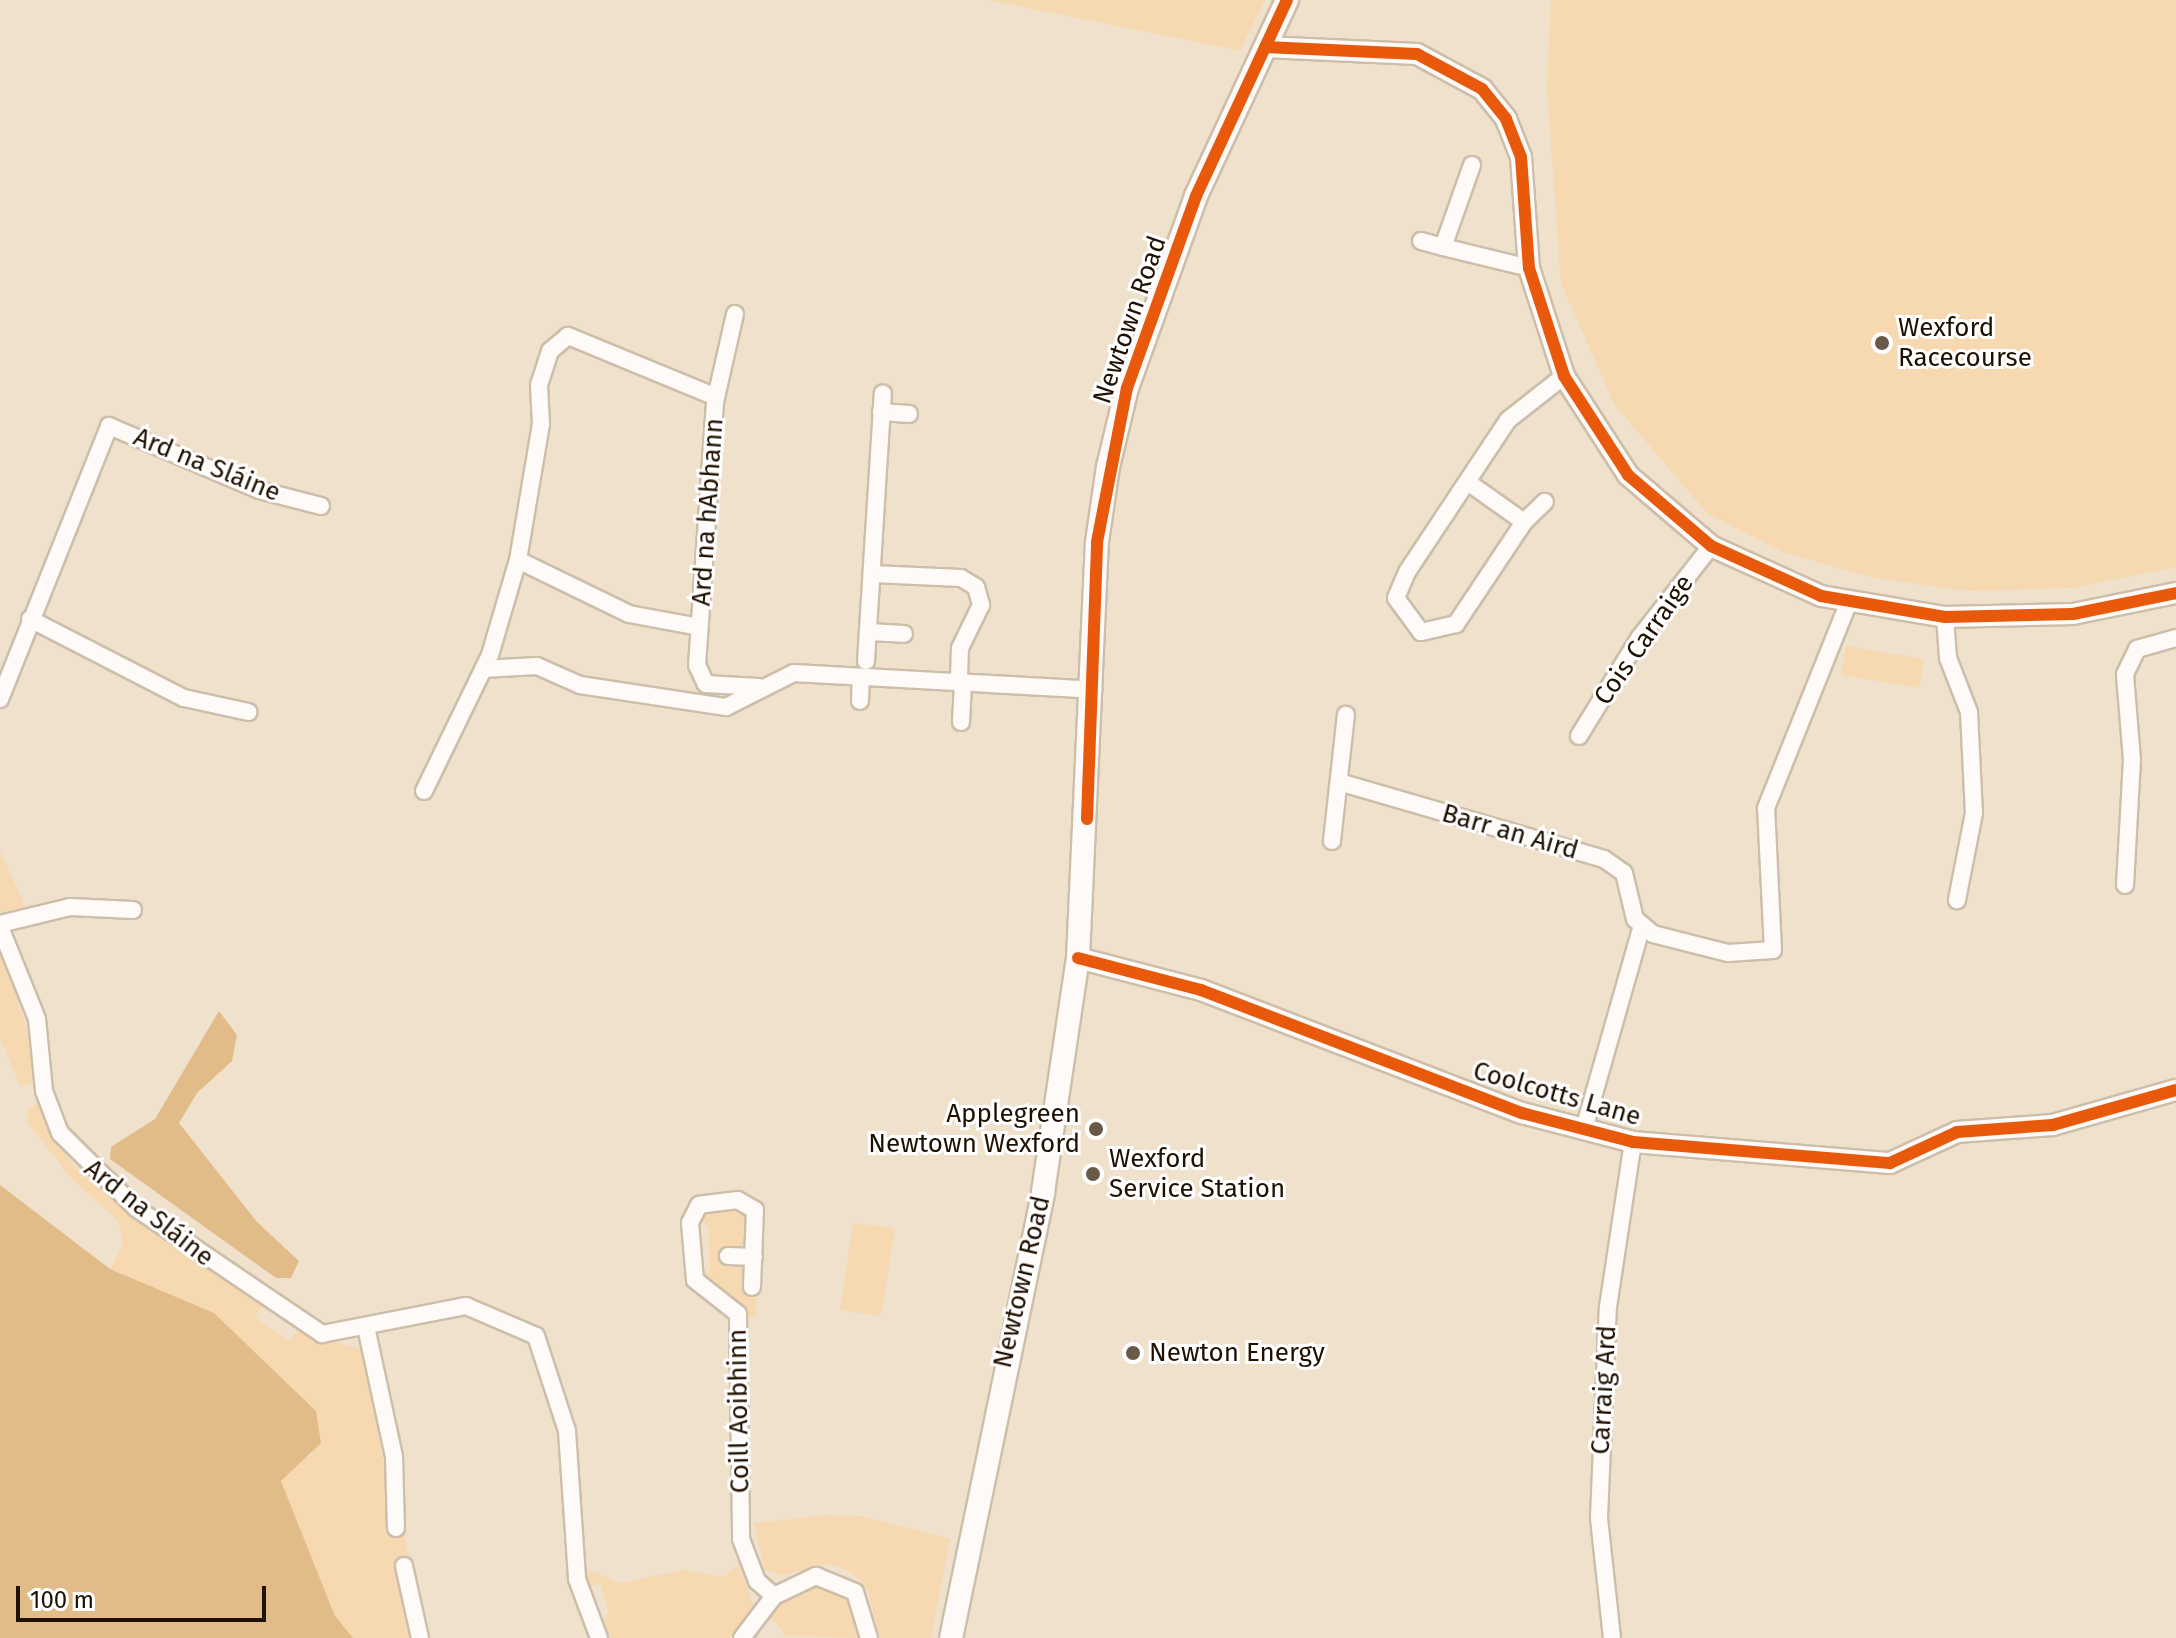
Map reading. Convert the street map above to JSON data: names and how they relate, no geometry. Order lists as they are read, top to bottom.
{
  "streets": {
    "main road": ["Newtown Road"],
    "street": [
      "Ard na Sláine",
      "Ard na hAbhann",
      "Cois Carraige",
      "Barr an Aird",
      "Coolcotts Lane",
      "Carraig Ard",
      "Coill Aoibhinn"
    ]
  },
  "crossings": [
    ["Newtown Road", "Ard na hAbhann"],
    ["Newtown Road", "Coolcotts Lane"],
    ["Coolcotts Lane", "Carraig Ard"]
  ],
  "places": [
    "Wexford Racecourse",
    "Applegreen Newtown Wexford",
    "Wexford Service Station",
    "Newton Energy"
  ],
  "scale_bar": "100 m"
}
